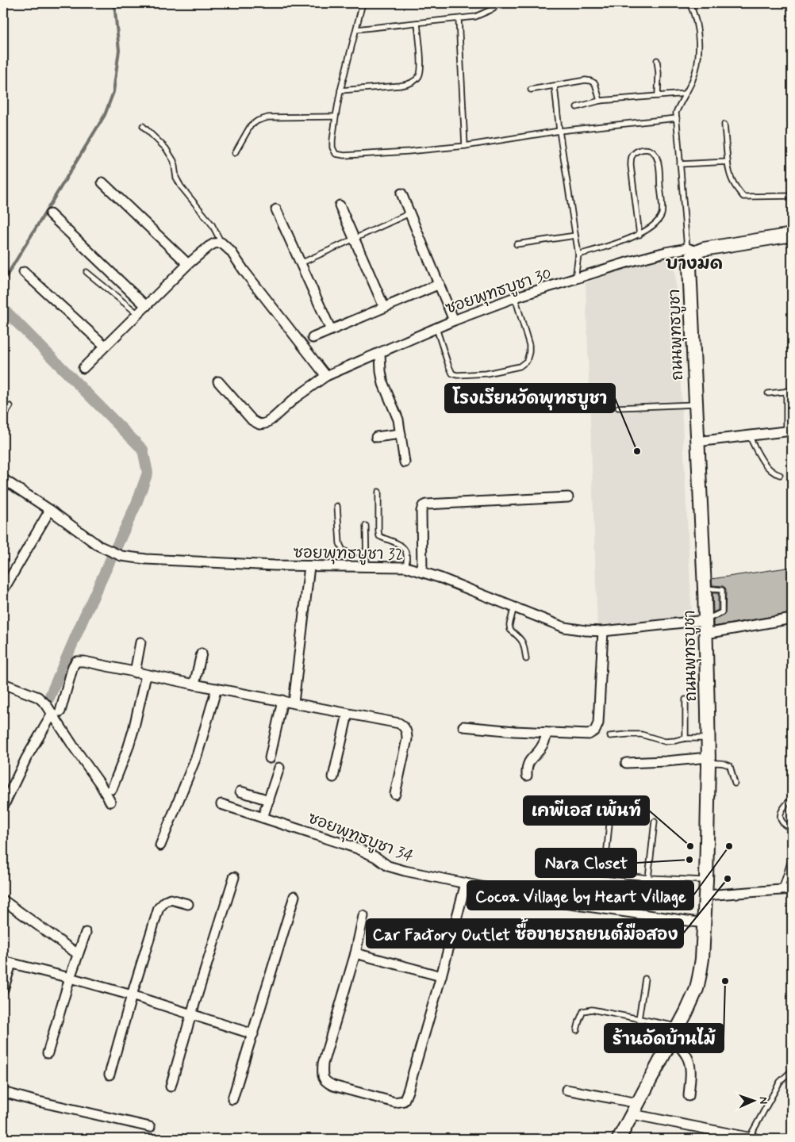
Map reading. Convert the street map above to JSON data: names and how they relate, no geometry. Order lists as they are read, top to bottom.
{
  "streets": {
    "main road": ["ถนนพุทธบูชา"],
    "street": ["ซอยพุทธบูชา 30", "ซอยพุทธบูชา 32", "ซอยพุทธบูชา 34"]
  },
  "crossings": [
    ["ซอยพุทธบูชา 30", "ถนนพุทธบูชา"],
    ["ถนนพุทธบูชา", "ซอยพุทธบูชา 32"],
    ["ถนนพุทธบูชา", "ซอยพุทธบูชา 34"]
  ],
  "districts": ["บางมด"],
  "places": [
    "โรงเรียนวัดพุทธบูชา",
    "เคพีเอส เพ้นท์",
    "Cocoa Village by Heart Village",
    "Nara Closet",
    "Car Factory Outlet ซื้อขายรถยนต์มือสอง",
    "ร้านอัดบ้านไม้"
  ],
  "north": "right"
}
